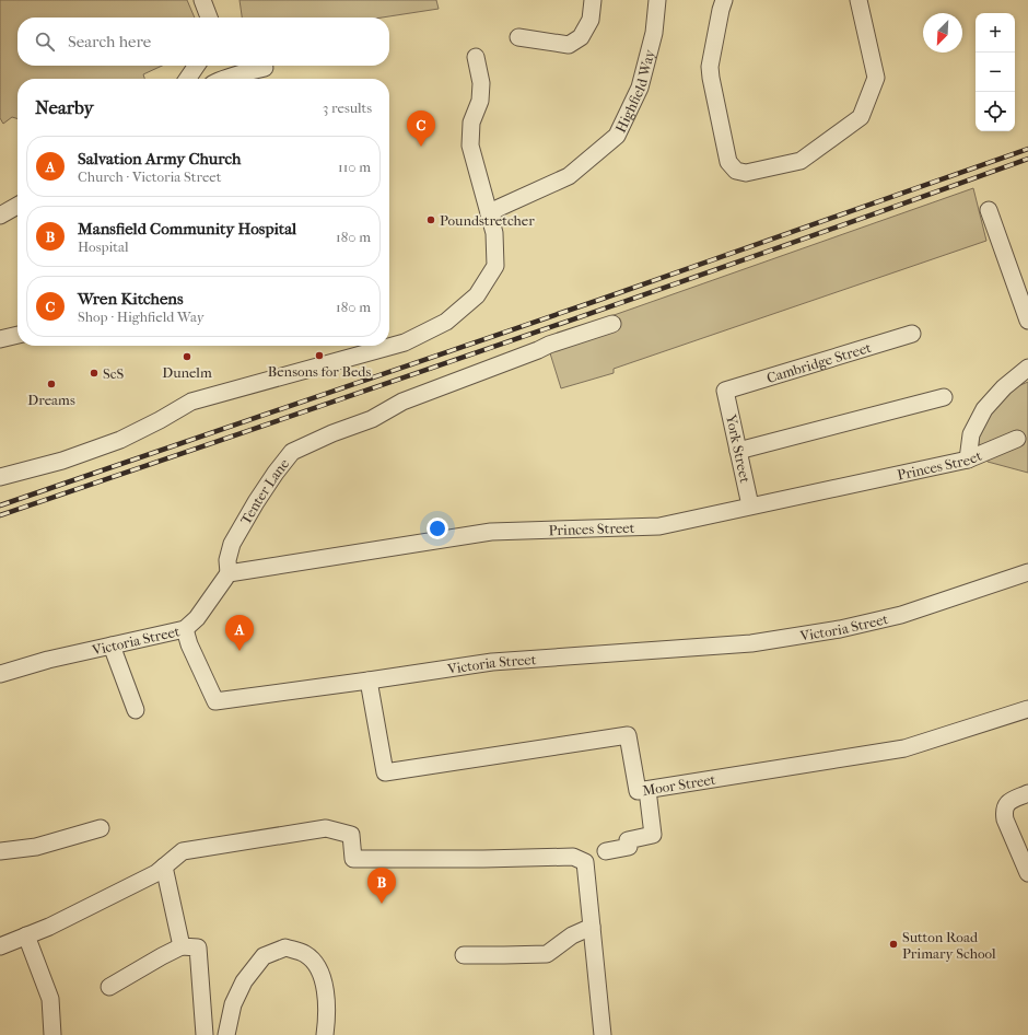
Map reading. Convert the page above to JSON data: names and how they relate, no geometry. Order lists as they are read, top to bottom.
{
  "streets": {
    "street": [
      "Highfield Way",
      "Cambridge Street",
      "York Street",
      "Princes Street",
      "Tenter Lane",
      "Victoria Street",
      "Moor Street"
    ]
  },
  "crossings": [
    ["Cambridge Street", "York Street"],
    ["York Street", "Princes Street"],
    ["Princes Street", "Tenter Lane"],
    ["Victoria Street", "Moor Street"]
  ],
  "places": [
    "Poundstretcher",
    "Bensons for Beds",
    "Dunelm",
    "ScS",
    "Dreams",
    "Sutton Road Primary School"
  ],
  "north": "bottom left",
  "page": {
    "map_buttons": ["+", "−"],
    "search": "Search here",
    "heading": ["Nearby", "3 results"],
    "pins": ["C", "A", "B"],
    "list": [
      {
        "mark": "A",
        "name": "Salvation Army Church",
        "note": "Church · Victoria Street",
        "value": "110 m"
      },
      {
        "mark": "B",
        "name": "Mansfield Community Hospital",
        "note": "Hospital",
        "value": "180 m"
      },
      {
        "mark": "C",
        "name": "Wren Kitchens",
        "note": "Shop · Highfield Way",
        "value": "180 m"
      }
    ]
  }
}
